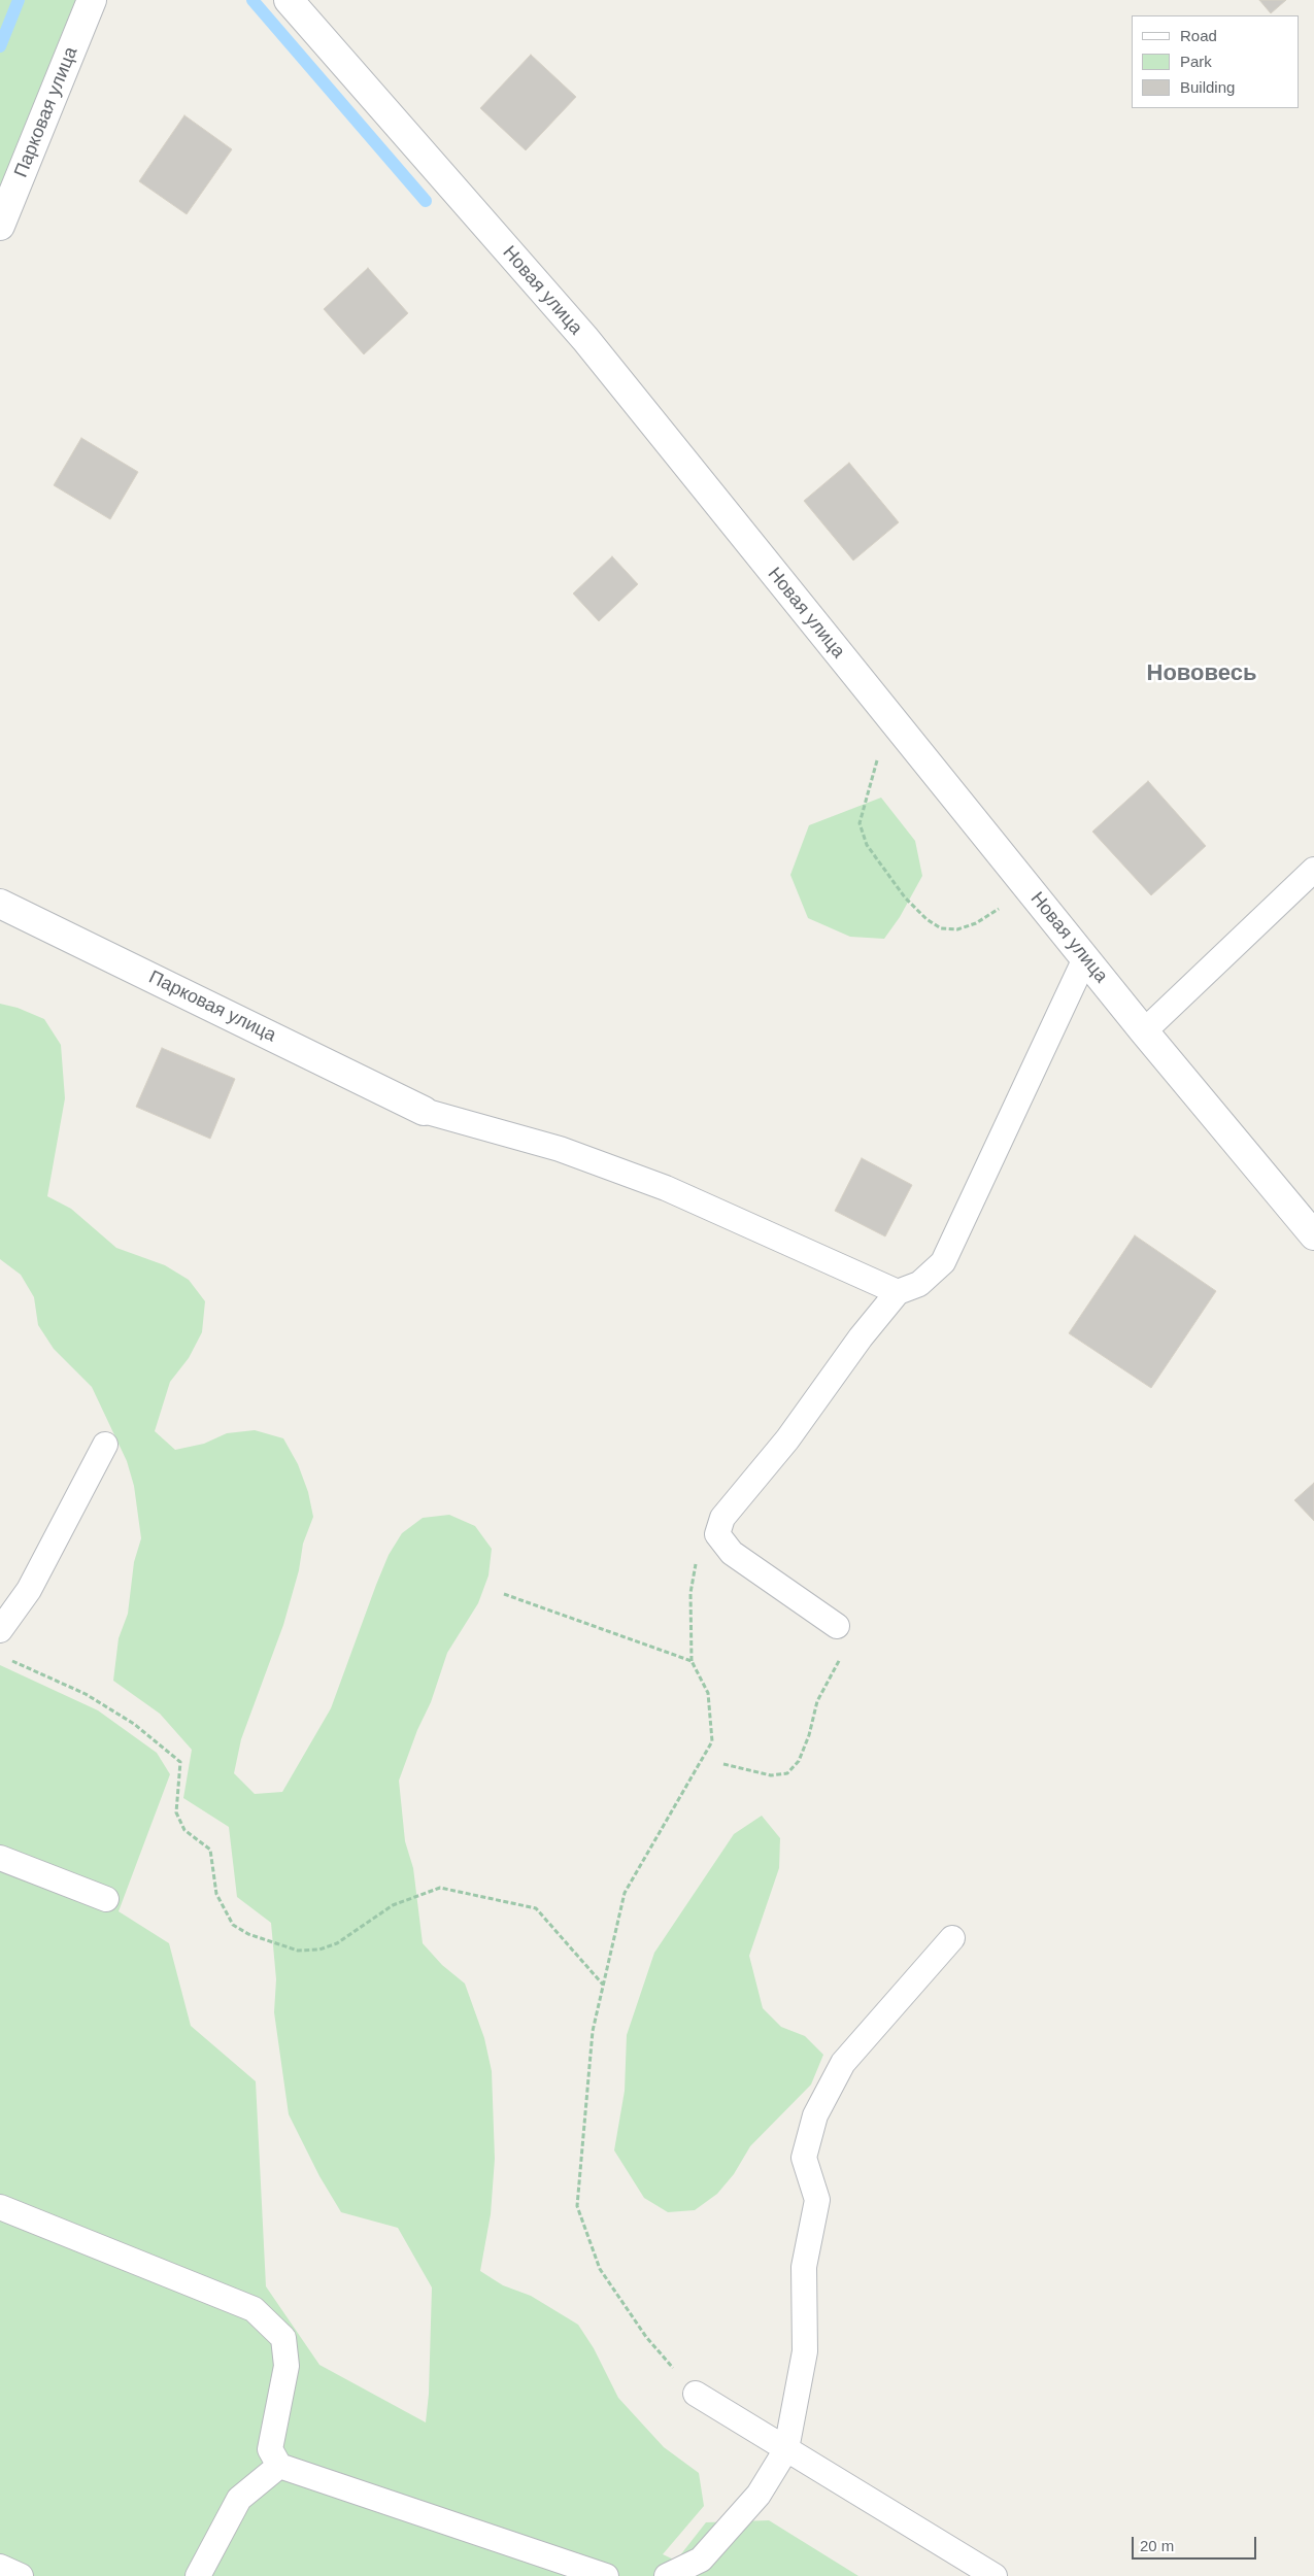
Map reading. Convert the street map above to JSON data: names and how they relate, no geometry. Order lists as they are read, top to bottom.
{
  "streets": {
    "street": ["Парковая улица", "Новая улица"]
  },
  "districts": ["Нововесь"],
  "legend": ["Road", "Park", "Building"],
  "scale_bar": "20 m"
}
